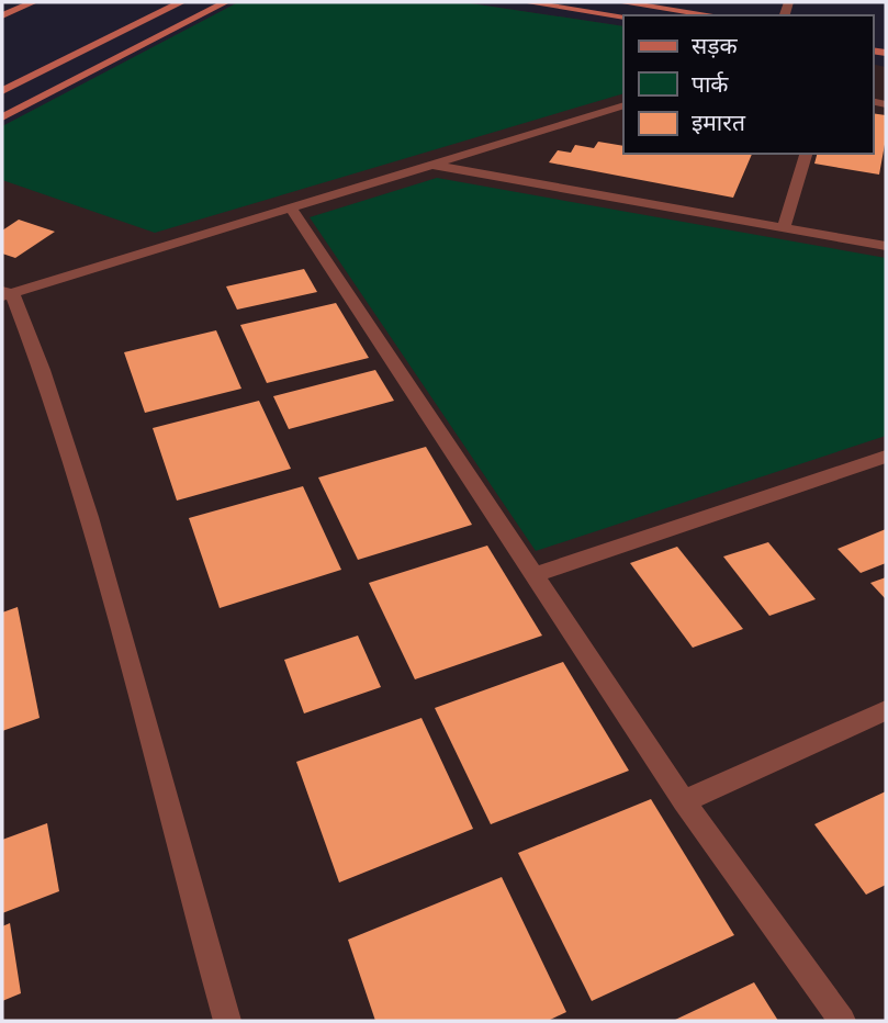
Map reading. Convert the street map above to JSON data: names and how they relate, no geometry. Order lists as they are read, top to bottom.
{
  "legend": ["सड़क", "पार्क", "इमारत"]
}
